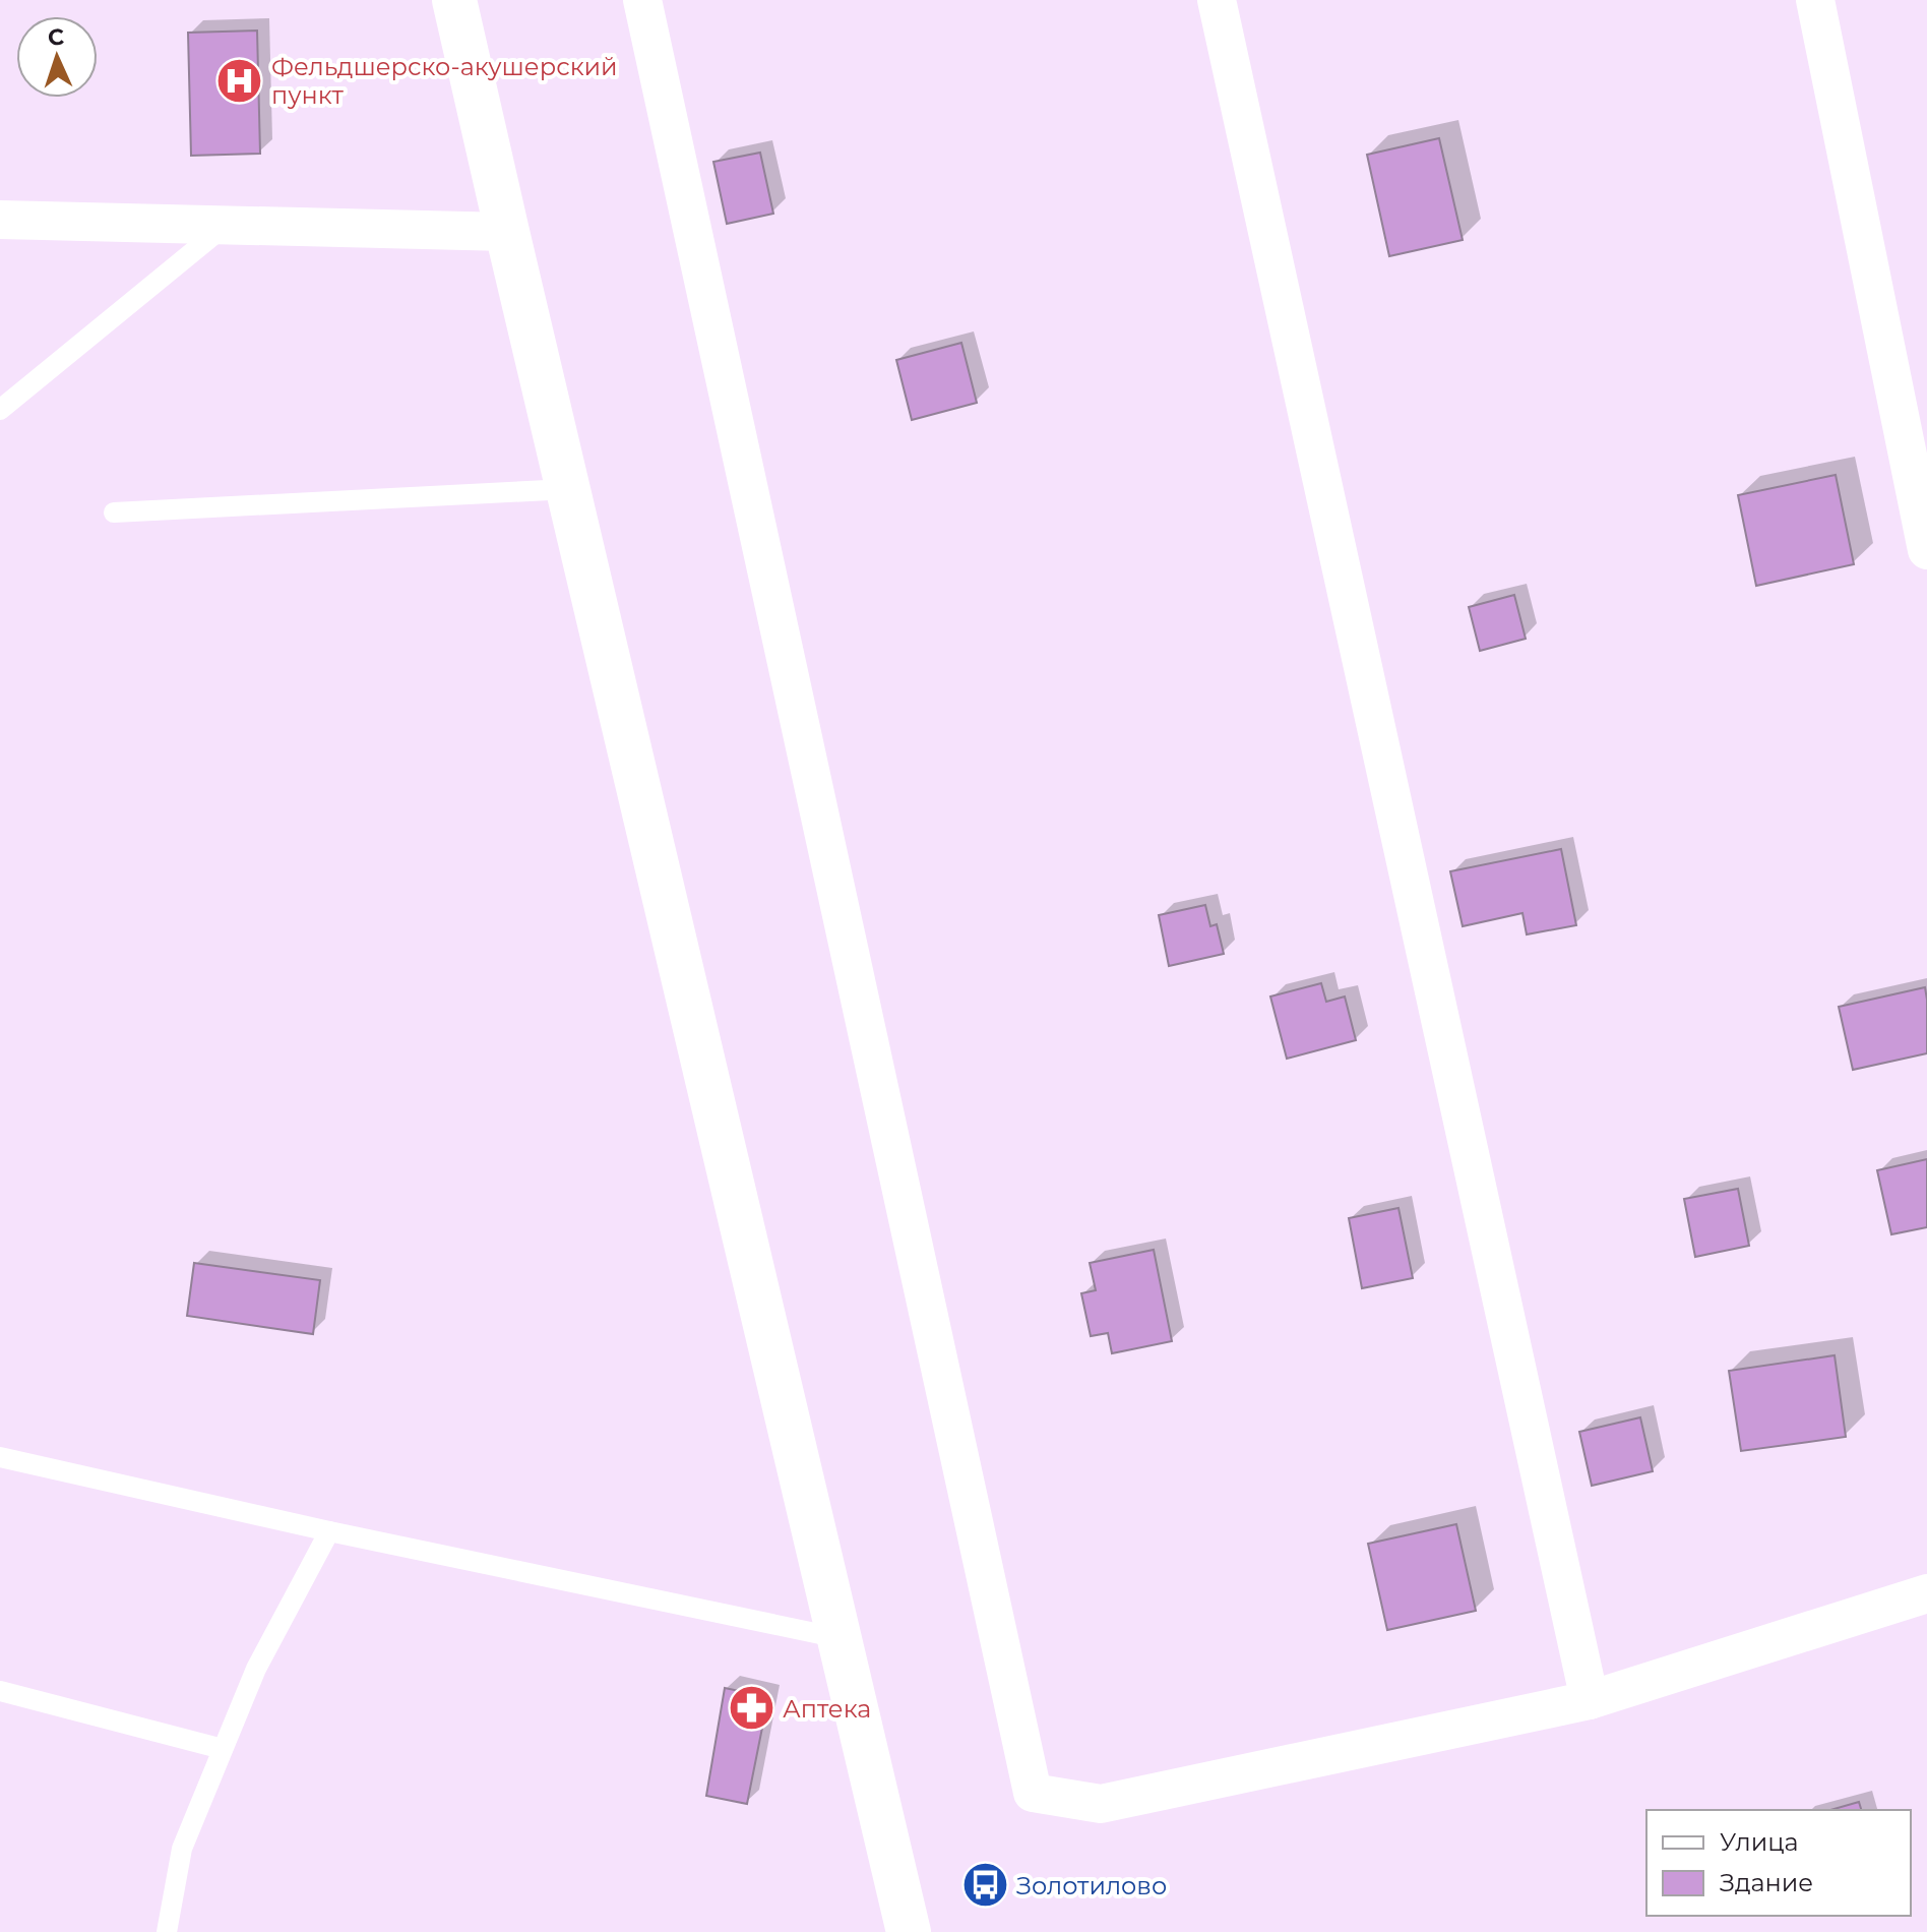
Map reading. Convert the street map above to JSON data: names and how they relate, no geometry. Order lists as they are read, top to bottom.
{
  "places": {
    "hospital": ["Фельдшерско-акушерский пункт"],
    "pharmacy": ["Аптека"],
    "bus stop": ["Золотилово"]
  },
  "legend": ["Улица", "Здание"],
  "north": "top"
}
